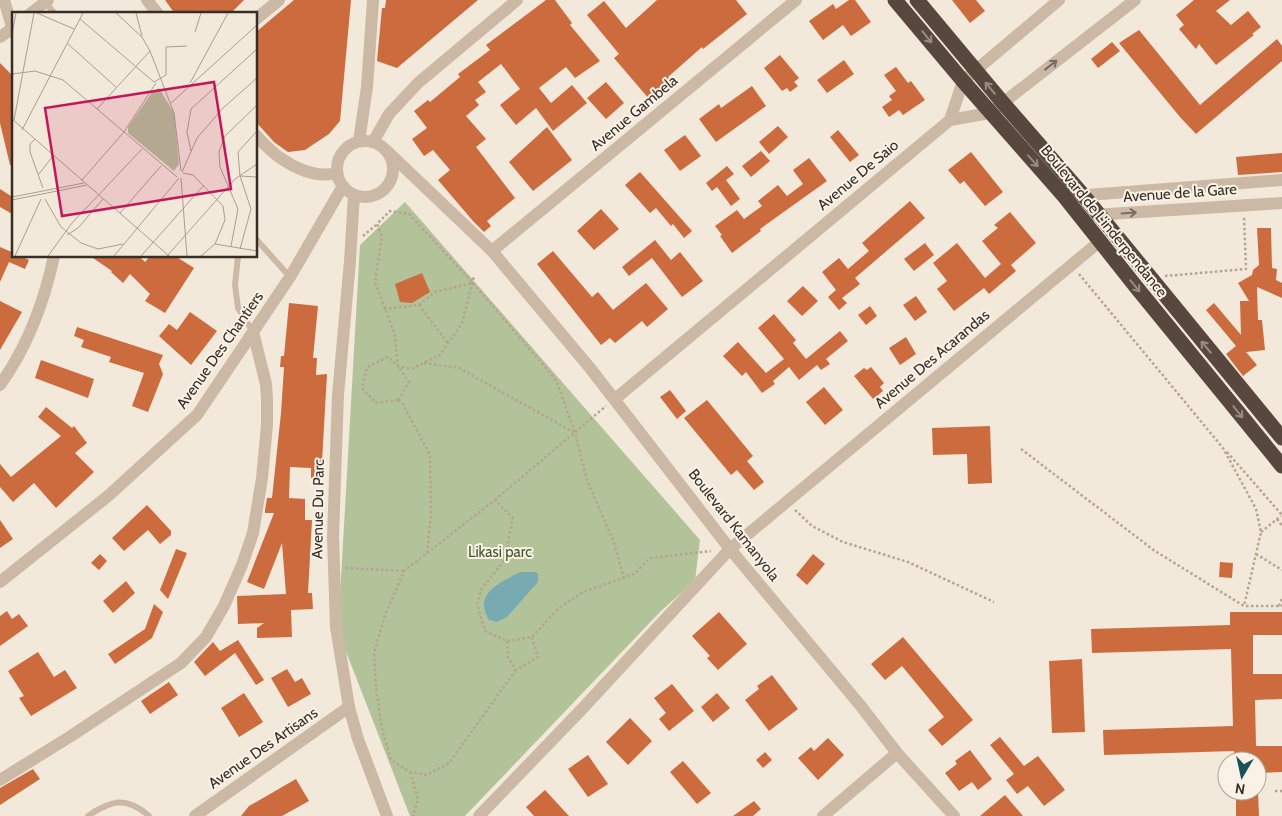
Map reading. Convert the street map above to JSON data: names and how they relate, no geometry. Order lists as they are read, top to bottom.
{
  "streets": {
    "highway": ["Boulevard de L'inderpendance"],
    "street": [
      "Avenue Gambela",
      "Avenue De Saio",
      "Avenue de la Gare",
      "Avenue Des Chantiers",
      "Avenue Des Acarandas",
      "Avenue Du Parc",
      "Boulevard Kamanyola",
      "Avenue Des Artisans"
    ]
  },
  "crossings": [
    ["Avenue Gambela", "Boulevard Kamanyola"],
    ["Avenue De Saio", "Boulevard de L'inderpendance"],
    ["Avenue De Saio", "Boulevard Kamanyola"],
    ["Avenue de la Gare", "Boulevard de L'inderpendance"],
    ["Boulevard de L'inderpendance", "Avenue Des Acarandas"],
    ["Avenue Des Chantiers", "Avenue Du Parc"],
    ["Avenue Des Chantiers", "Boulevard Kamanyola"],
    ["Avenue Des Acarandas", "Boulevard Kamanyola"],
    ["Avenue Du Parc", "Boulevard Kamanyola"],
    ["Avenue Du Parc", "Avenue Des Artisans"]
  ],
  "parks": ["Likasi parc"],
  "north": "bottom"
}
